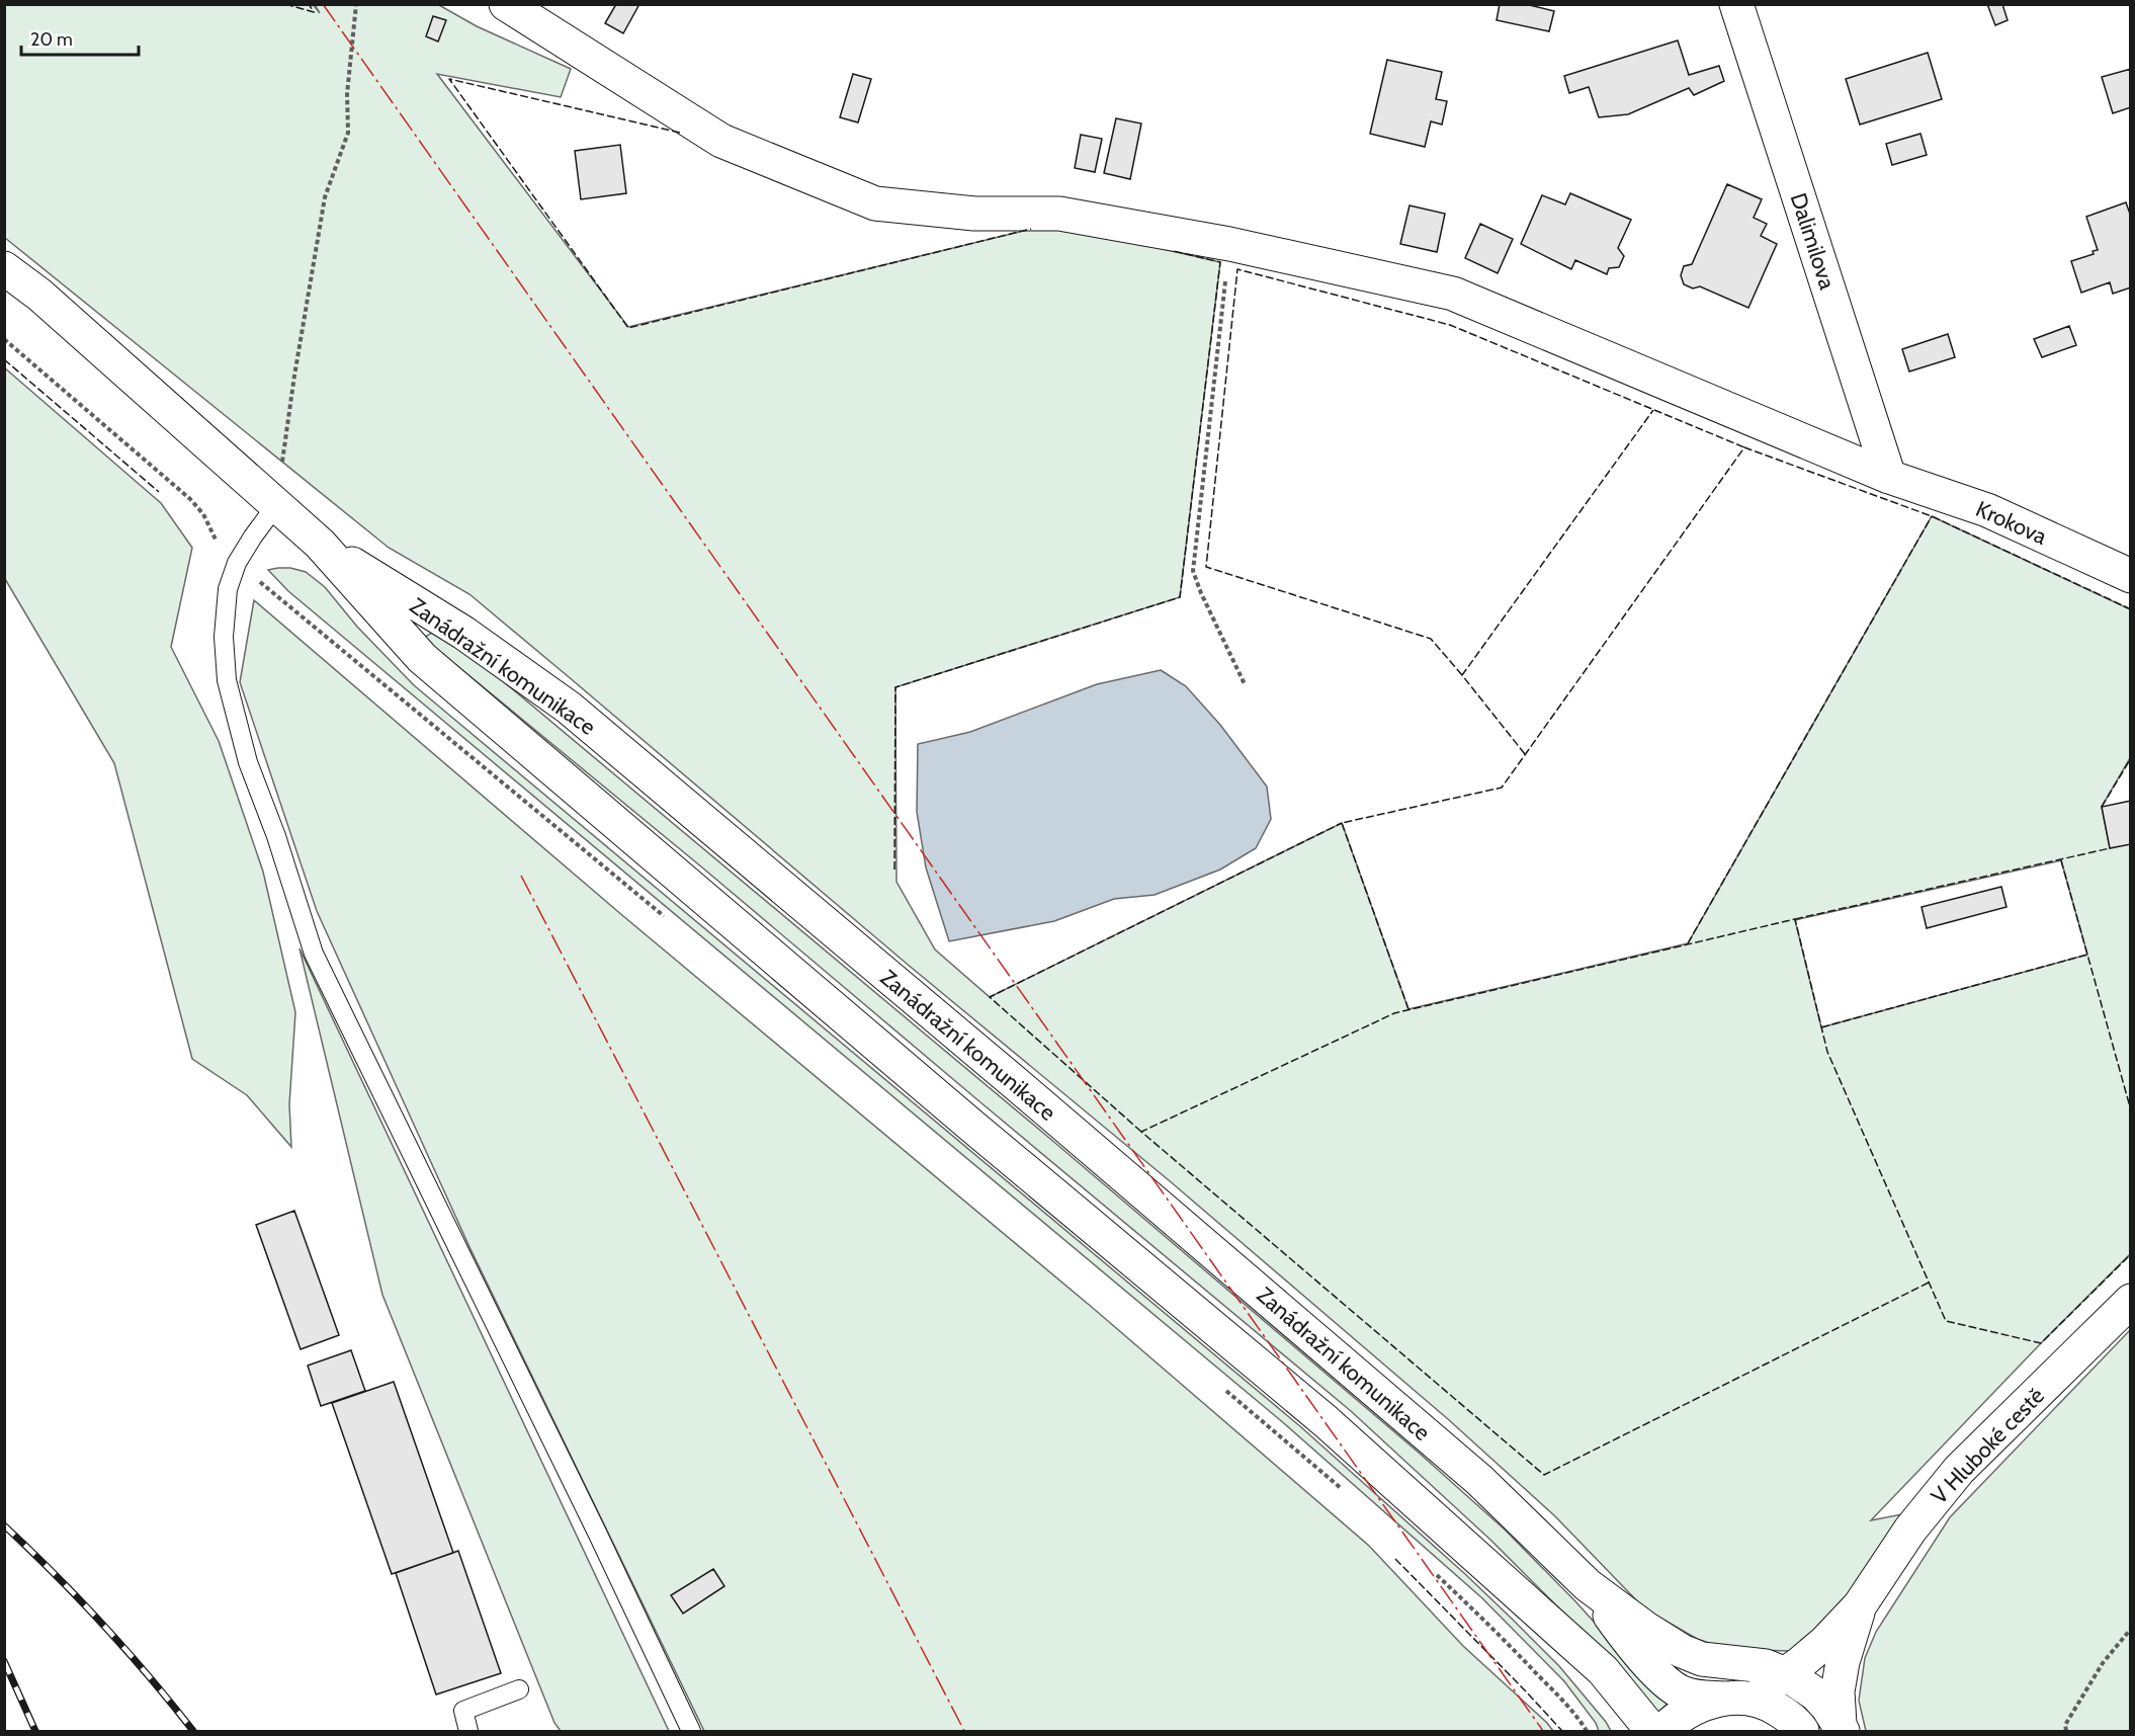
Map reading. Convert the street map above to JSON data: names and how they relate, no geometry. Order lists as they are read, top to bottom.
{
  "streets": {
    "main road": [
      "Dalimilova",
      "Krokova",
      "Zanádražní komunikace",
      "V Hluboké cestě"
    ]
  },
  "crossings": [
    ["Dalimilova", "Krokova"],
    ["Zanádražní komunikace", "V Hluboké cestě"]
  ],
  "scale_bar": "20 m"
}
